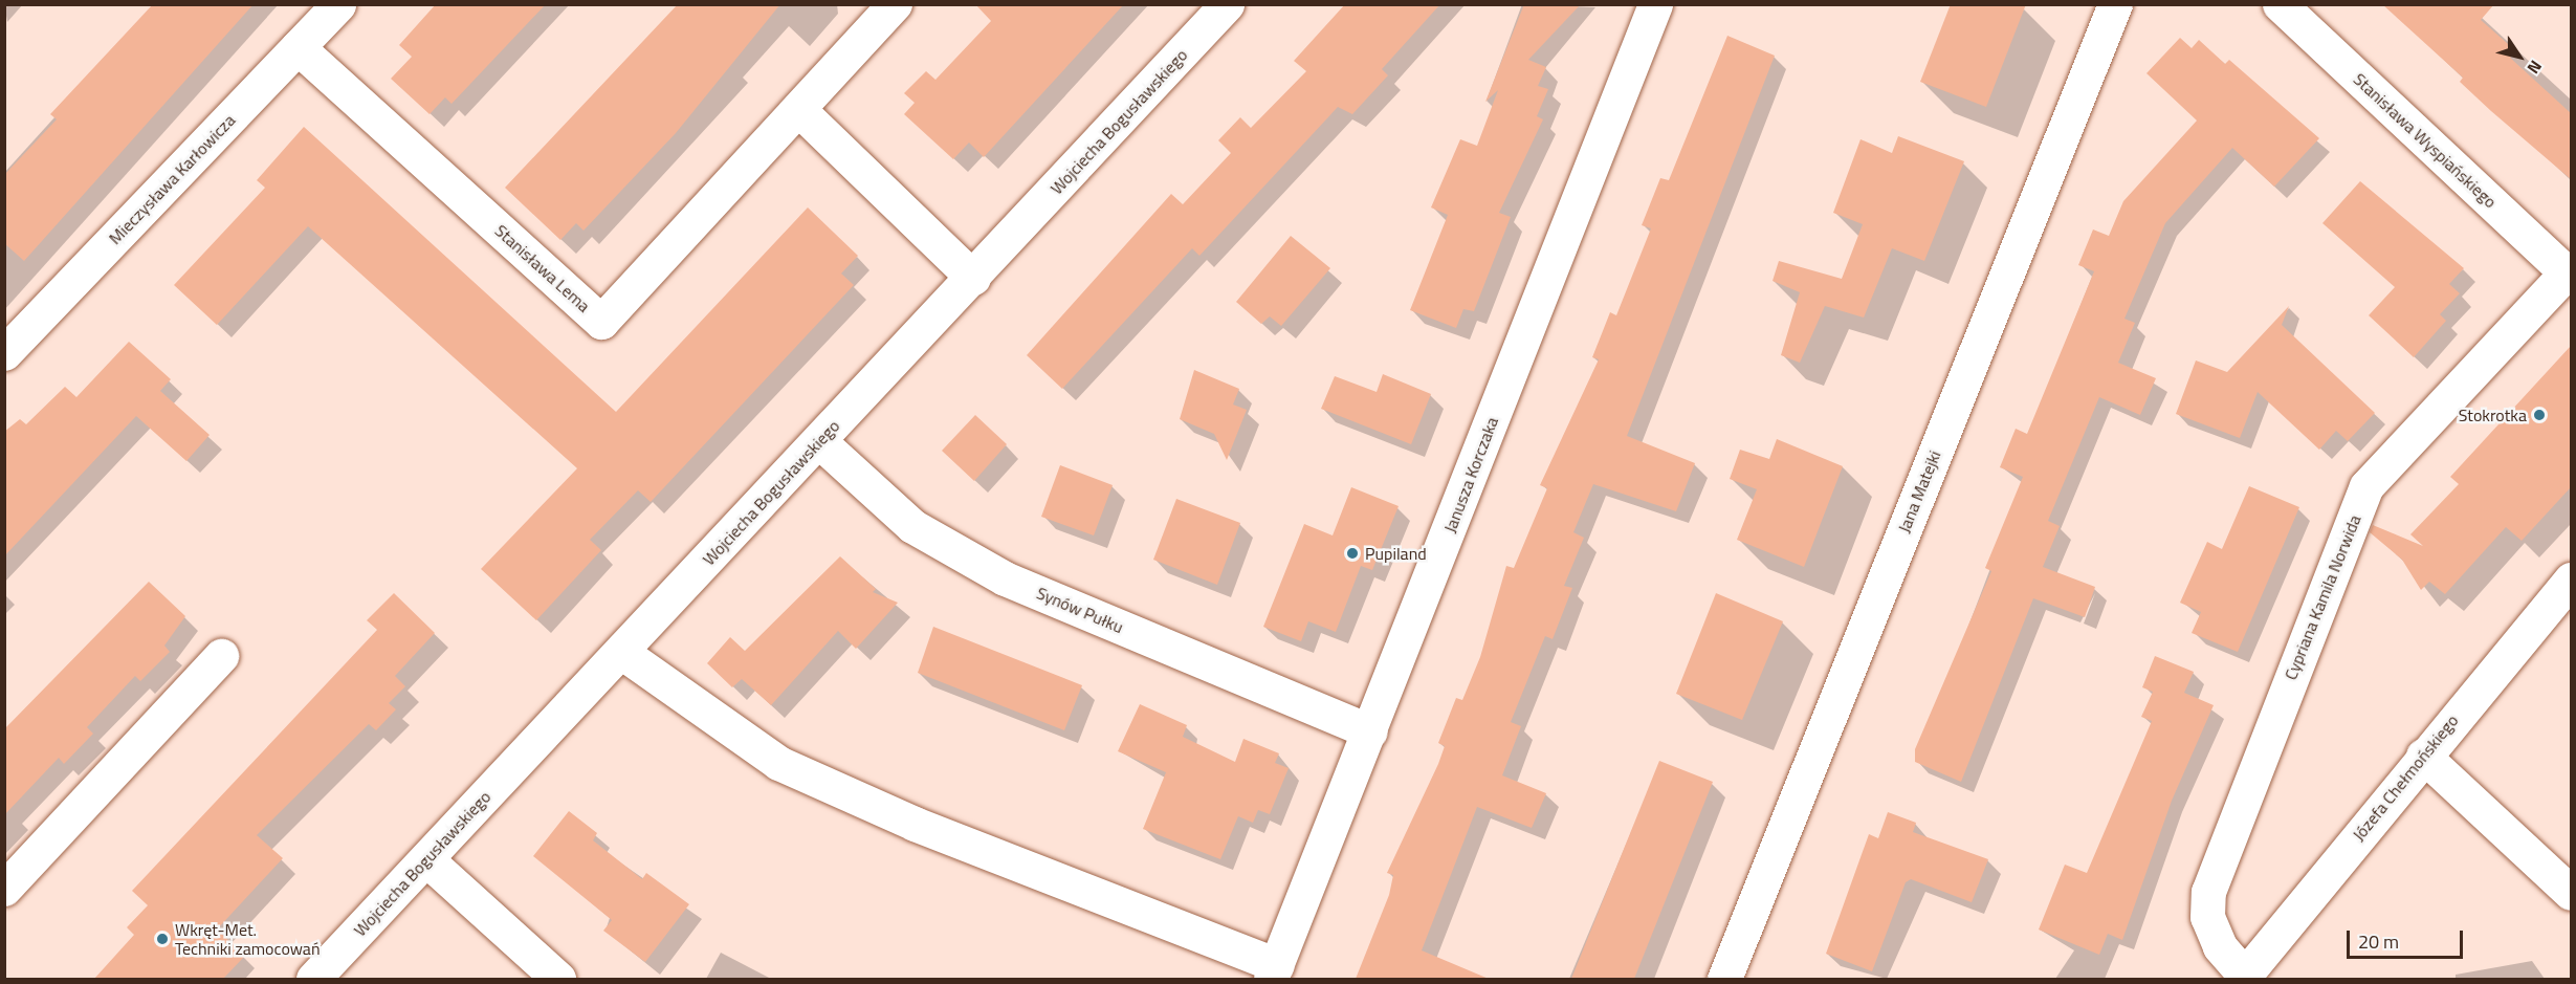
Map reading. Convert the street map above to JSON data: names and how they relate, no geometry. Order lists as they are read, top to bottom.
{
  "streets": {
    "street": [
      "Wojciecha Bogusławskiego",
      "Stanisława Wyspiańskiego",
      "Mieczysława Karłowicza",
      "Stanisława Lema",
      "Janusza Korczaka",
      "Jana Matejki",
      "Cypriana Kamila Norwida",
      "Synów Pułku",
      "Józefa Chełmońskiego"
    ]
  },
  "crossings": [
    ["Wojciecha Bogusławskiego", "Synów Pułku"],
    ["Stanisława Wyspiańskiego", "Cypriana Kamila Norwida"],
    ["Mieczysława Karłowicza", "Stanisława Lema"],
    ["Janusza Korczaka", "Synów Pułku"],
    ["Cypriana Kamila Norwida", "Józefa Chełmońskiego"]
  ],
  "places": ["Stokrotka", "Pupiland", "Wkręt-Met. Techniki zamocowań"],
  "scale_bar": "20 m",
  "north": "bottom right"
}
